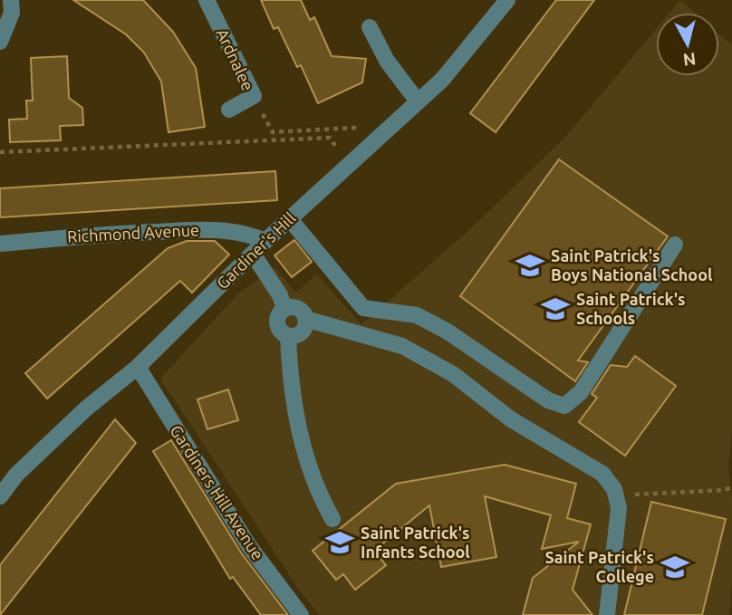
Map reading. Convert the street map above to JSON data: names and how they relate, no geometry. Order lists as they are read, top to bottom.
{
  "streets": {
    "street": [
      "Ardnalee",
      "Richmond Avenue",
      "Gardiner's Hill",
      "Gardiners Hill Avenue"
    ]
  },
  "crossings": [
    ["Richmond Avenue", "Gardiner's Hill"],
    ["Gardiner's Hill", "Gardiners Hill Avenue"]
  ],
  "places": {
    "school or university": [
      "Saint Patrick's Boys National School",
      "Saint Patrick's Schools",
      "Saint Patrick's Infants School",
      "Saint Patrick's College"
    ]
  },
  "north": "bottom"
}
